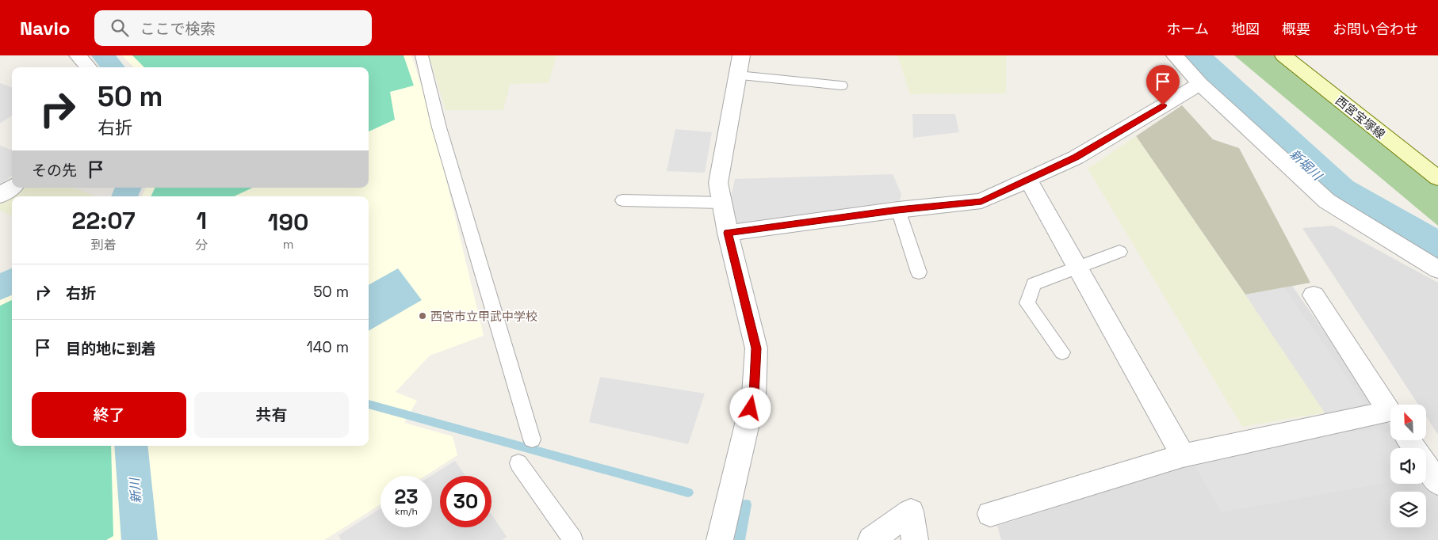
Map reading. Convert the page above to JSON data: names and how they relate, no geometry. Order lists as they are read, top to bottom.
{
  "streets": {
    "main road": ["西宮宝塚線"]
  },
  "water": ["新堀川", "新川"],
  "places": ["西宮市立甲武中学校"],
  "north": "top left",
  "page": {
    "header": "Navio",
    "search": "ここで検索",
    "nav": [
      "ホーム",
      "地図",
      "概要",
      "お問い合わせ"
    ],
    "turn": ["50 m", "右折"],
    "then": "その先",
    "eta": [
      "22:07",
      "到着",
      "1",
      "分",
      "190",
      "m"
    ],
    "list": [
      {
        "name": "右折",
        "value": "50 m"
      },
      {
        "name": "目的地に到着",
        "value": "140 m"
      }
    ],
    "buttons": ["終了", "共有"],
    "speed": "23 km/h",
    "limit": "30"
  }
}
